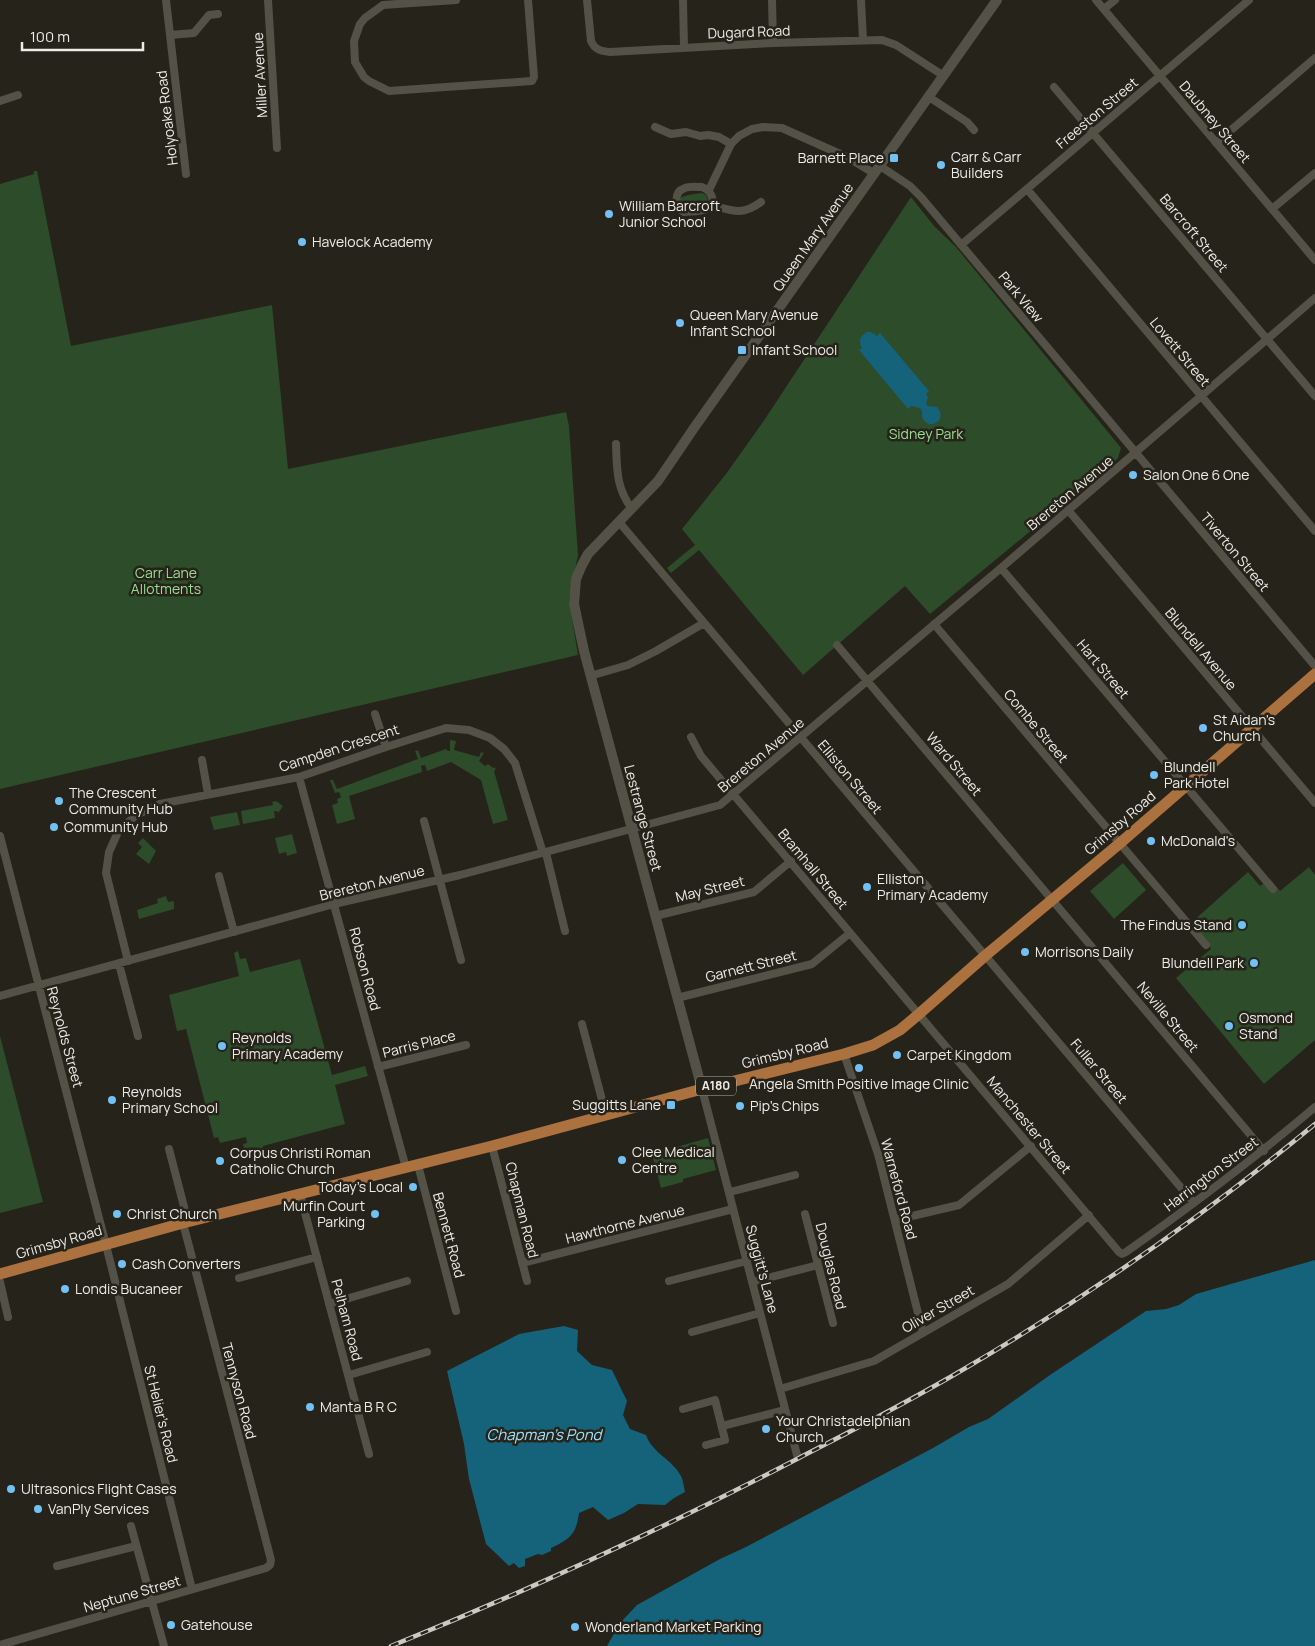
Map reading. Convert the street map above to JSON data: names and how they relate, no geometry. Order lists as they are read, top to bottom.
{
  "streets": {
    "main road": ["Grimsby Road", "A180"],
    "street": [
      "Dugard Road",
      "Miller Avenue",
      "Freeston Street",
      "Holyoake Road",
      "Daubney Street",
      "Barcroft Street",
      "Queen Mary Avenue",
      "Park View",
      "Lovett Street",
      "Brereton Avenue",
      "Tiverton Street",
      "Blundell Avenue",
      "Hart Street",
      "Combe Street",
      "Campden Crescent",
      "Ward Street",
      "Elliston Street",
      "Lestrange Street",
      "Bramhall Street",
      "May Street",
      "Garnett Street",
      "Robson Road",
      "Neville Street",
      "Reynolds Street",
      "Parris Place",
      "Fuller Street",
      "Manchester Street",
      "Harrington Street",
      "Warneford Road",
      "Chapman Road",
      "Hawthorne Avenue",
      "Bennett Road",
      "Douglas Road",
      "Suggitt's Lane",
      "Oliver Street",
      "Pelham Road",
      "Tennyson Road",
      "St Helier's Road",
      "Neptune Street"
    ]
  },
  "crossings": [
    ["Dugard Road", "Queen Mary Avenue"],
    ["Freeston Street", "Daubney Street"],
    ["Freeston Street", "Barcroft Street"],
    ["Freeston Street", "Park View"],
    ["Freeston Street", "Lovett Street"],
    ["Barcroft Street", "Brereton Avenue"],
    ["Queen Mary Avenue", "Park View"],
    ["Queen Mary Avenue", "Elliston Street"],
    ["Queen Mary Avenue", "Lestrange Street"],
    ["Park View", "Brereton Avenue"],
    ["Park View", "Tiverton Street"],
    ["Lovett Street", "Brereton Avenue"],
    ["Brereton Avenue", "Tiverton Street"],
    ["Brereton Avenue", "Blundell Avenue"],
    ["Brereton Avenue", "Hart Street"],
    ["Brereton Avenue", "Combe Street"],
    ["Brereton Avenue", "Campden Crescent"],
    ["Brereton Avenue", "Ward Street"],
    ["Brereton Avenue", "Elliston Street"],
    ["Brereton Avenue", "Lestrange Street"],
    ["Brereton Avenue", "Bramhall Street"],
    ["Brereton Avenue", "Robson Road"],
    ["Brereton Avenue", "Reynolds Street"],
    ["Blundell Avenue", "Grimsby Road"],
    ["Hart Street", "Grimsby Road"],
    ["Combe Street", "Grimsby Road"],
    ["Campden Crescent", "Robson Road"],
    ["Ward Street", "Grimsby Road"],
    ["Ward Street", "Neville Street"],
    ["Elliston Street", "Grimsby Road"],
    ["Elliston Street", "Fuller Street"],
    ["Lestrange Street", "Grimsby Road"],
    ["Lestrange Street", "May Street"],
    ["Lestrange Street", "Garnett Street"],
    ["Lestrange Street", "Suggitt's Lane"],
    ["Grimsby Road", "Bramhall Street"],
    ["Grimsby Road", "Robson Road"],
    ["Grimsby Road", "Neville Street"],
    ["Grimsby Road", "Reynolds Street"],
    ["Grimsby Road", "Fuller Street"],
    ["Grimsby Road", "Manchester Street"],
    ["Grimsby Road", "Warneford Road"],
    ["Grimsby Road", "Chapman Road"],
    ["Grimsby Road", "Bennett Road"],
    ["Grimsby Road", "Suggitt's Lane"],
    ["Grimsby Road", "Pelham Road"],
    ["Grimsby Road", "Tennyson Road"],
    ["Grimsby Road", "St Helier's Road"],
    ["Bramhall Street", "May Street"],
    ["Bramhall Street", "Garnett Street"],
    ["Bramhall Street", "Manchester Street"],
    ["Robson Road", "Parris Place"],
    ["Neville Street", "Harrington Street"],
    ["Reynolds Street", "St Helier's Road"],
    ["Fuller Street", "Harrington Street"],
    ["Manchester Street", "Harrington Street"],
    ["Manchester Street", "Oliver Street"],
    ["Warneford Road", "Oliver Street"],
    ["Chapman Road", "Hawthorne Avenue"],
    ["Hawthorne Avenue", "Suggitt's Lane"],
    ["Suggitt's Lane", "Oliver Street"],
    ["Tennyson Road", "Neptune Street"],
    ["St Helier's Road", "Neptune Street"]
  ],
  "water": ["Chapman's Pond"],
  "parks": ["Sidney Park", "Carr Lane Allotments"],
  "places": {
    "transit": ["Barnett Place", "Infant School", "Suggitts Lane"],
    "other": [
      "Carr & Carr Builders",
      "William Barcroft Junior School",
      "Havelock Academy",
      "Queen Mary Avenue Infant School",
      "Salon One 6 One",
      "St Aidan's Church",
      "Blundell Park Hotel",
      "The Crescent Community Hub",
      "Community Hub",
      "McDonald's",
      "Elliston Primary Academy",
      "The Findus Stand",
      "Morrisons Daily",
      "Blundell Park",
      "Osmond Stand",
      "Reynolds Primary Academy",
      "Carpet Kingdom",
      "Angela Smith Positive Image Clinic",
      "Reynolds Primary School",
      "Pip’s Chips",
      "Clee Medical Centre",
      "Corpus Christi Roman Catholic Church",
      "Today's Local",
      "Christ Church",
      "Murfin Court Parking",
      "Cash Converters",
      "Londis Bucaneer",
      "Manta B R C",
      "Your Christadelphian Church",
      "Ultrasonics Flight Cases",
      "VanPly Services",
      "Gatehouse",
      "Wonderland Market Parking"
    ]
  },
  "scale_bar": "100 m"
}
